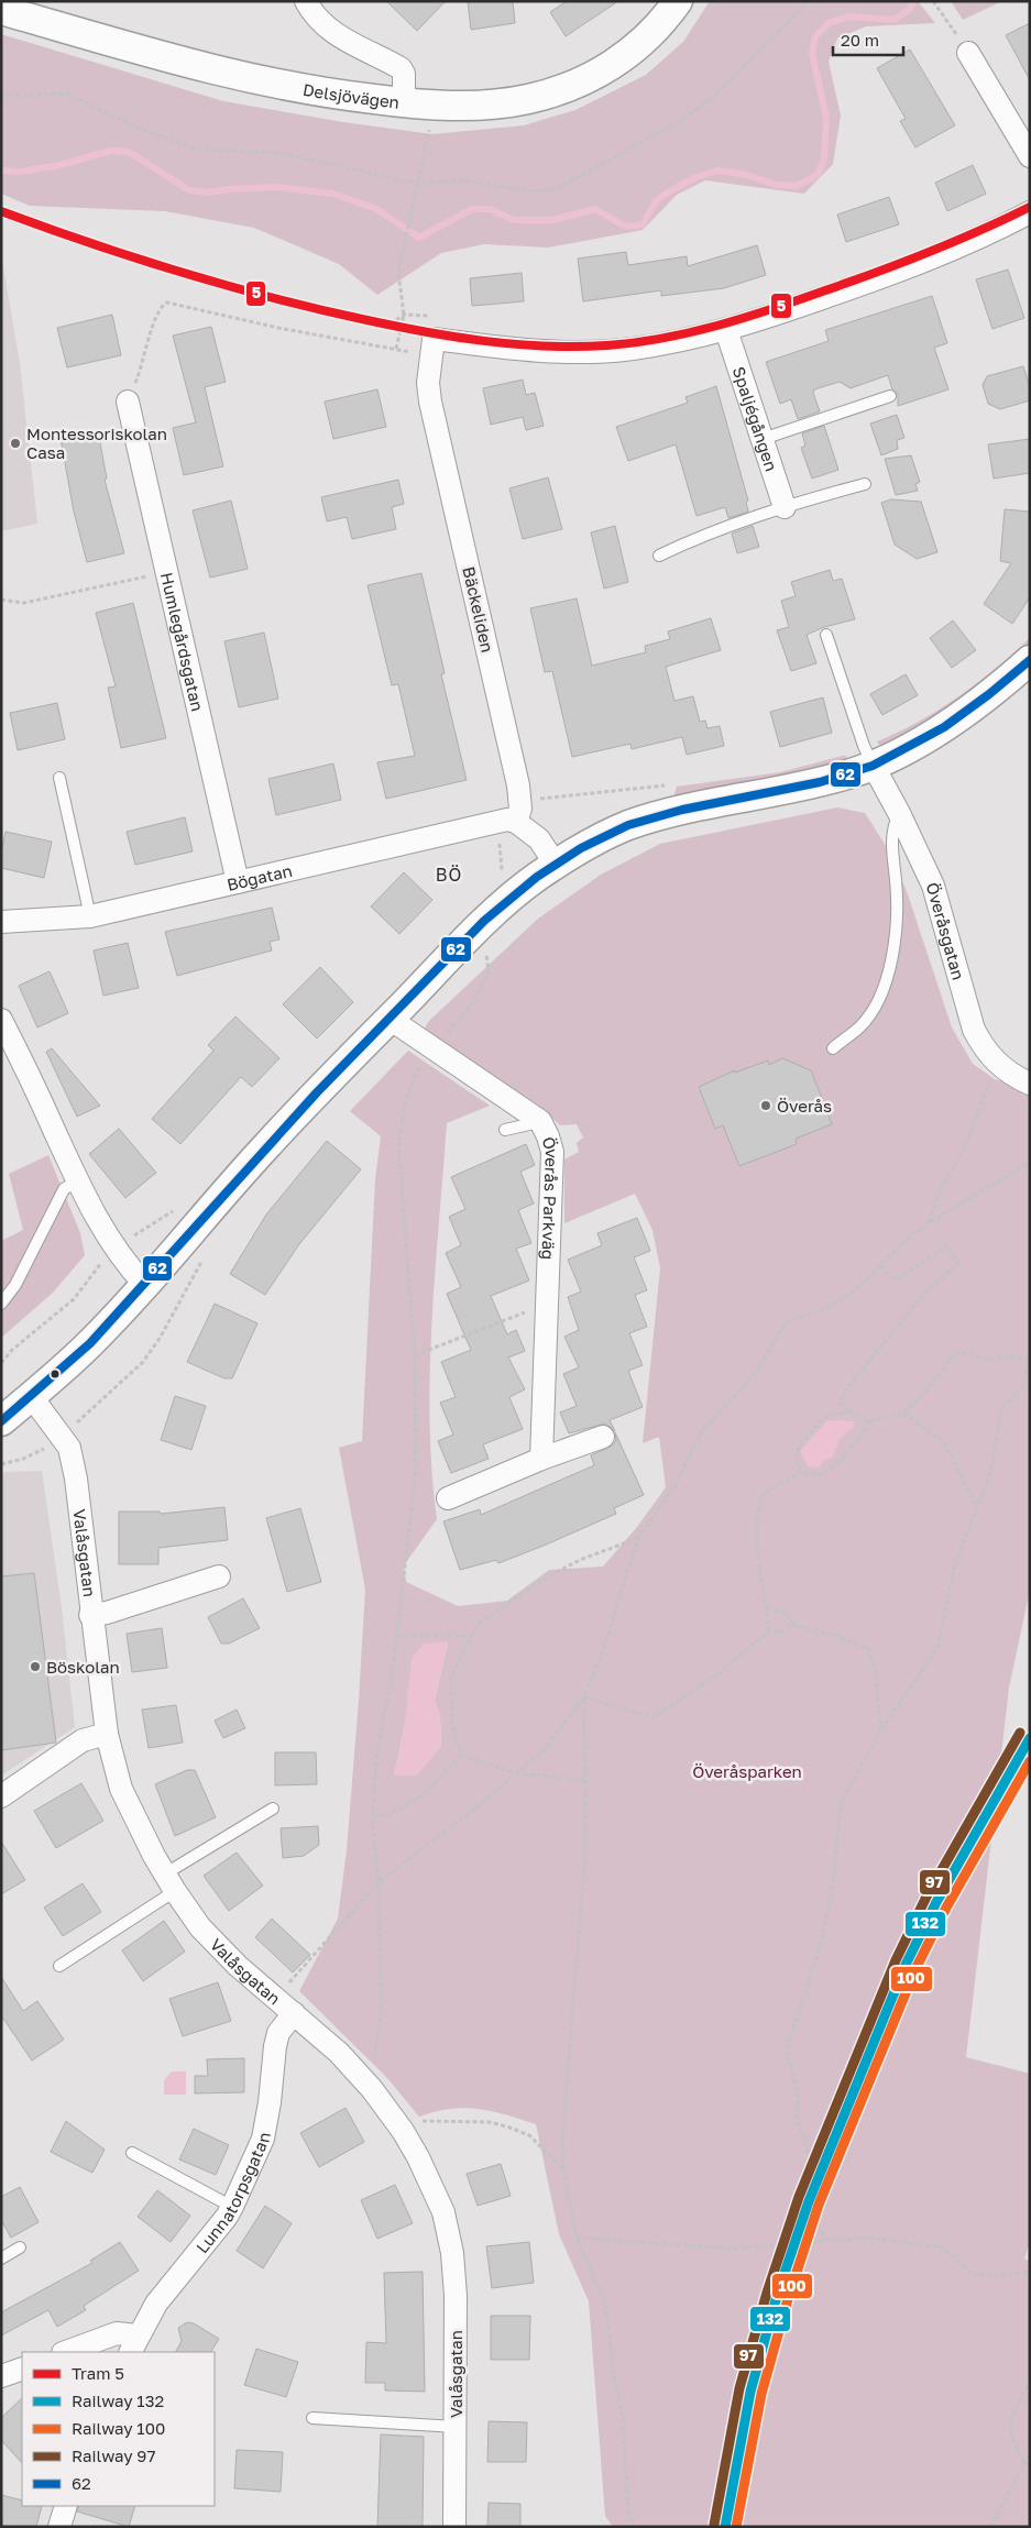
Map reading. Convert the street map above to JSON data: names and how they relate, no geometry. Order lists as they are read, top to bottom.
{
  "streets": {
    "street": [
      "Delsjövägen",
      "Spaljégången",
      "Bäckeliden",
      "Humlegårdsgatan",
      "Bögatan",
      "Överåsgatan",
      "Överås Parkväg",
      "Valåsgatan",
      "Lunnatorpsgatan"
    ]
  },
  "crossings": [
    ["Bäckeliden", "Bögatan"],
    ["Humlegårdsgatan", "Bögatan"],
    ["Valåsgatan", "Lunnatorpsgatan"]
  ],
  "districts": ["BÖ"],
  "parks": ["Överåsparken"],
  "places": ["Montessoriskolan Casa", "Överås", "Böskolan"],
  "lines": [
    "tram line 5",
    "transit line 62",
    "rail line 97",
    "rail line 132",
    "rail line 100"
  ],
  "legend": [
    "Tram 5",
    "Railway 132",
    "Railway 100",
    "Railway 97",
    "62"
  ],
  "scale_bar": "20 m"
}
